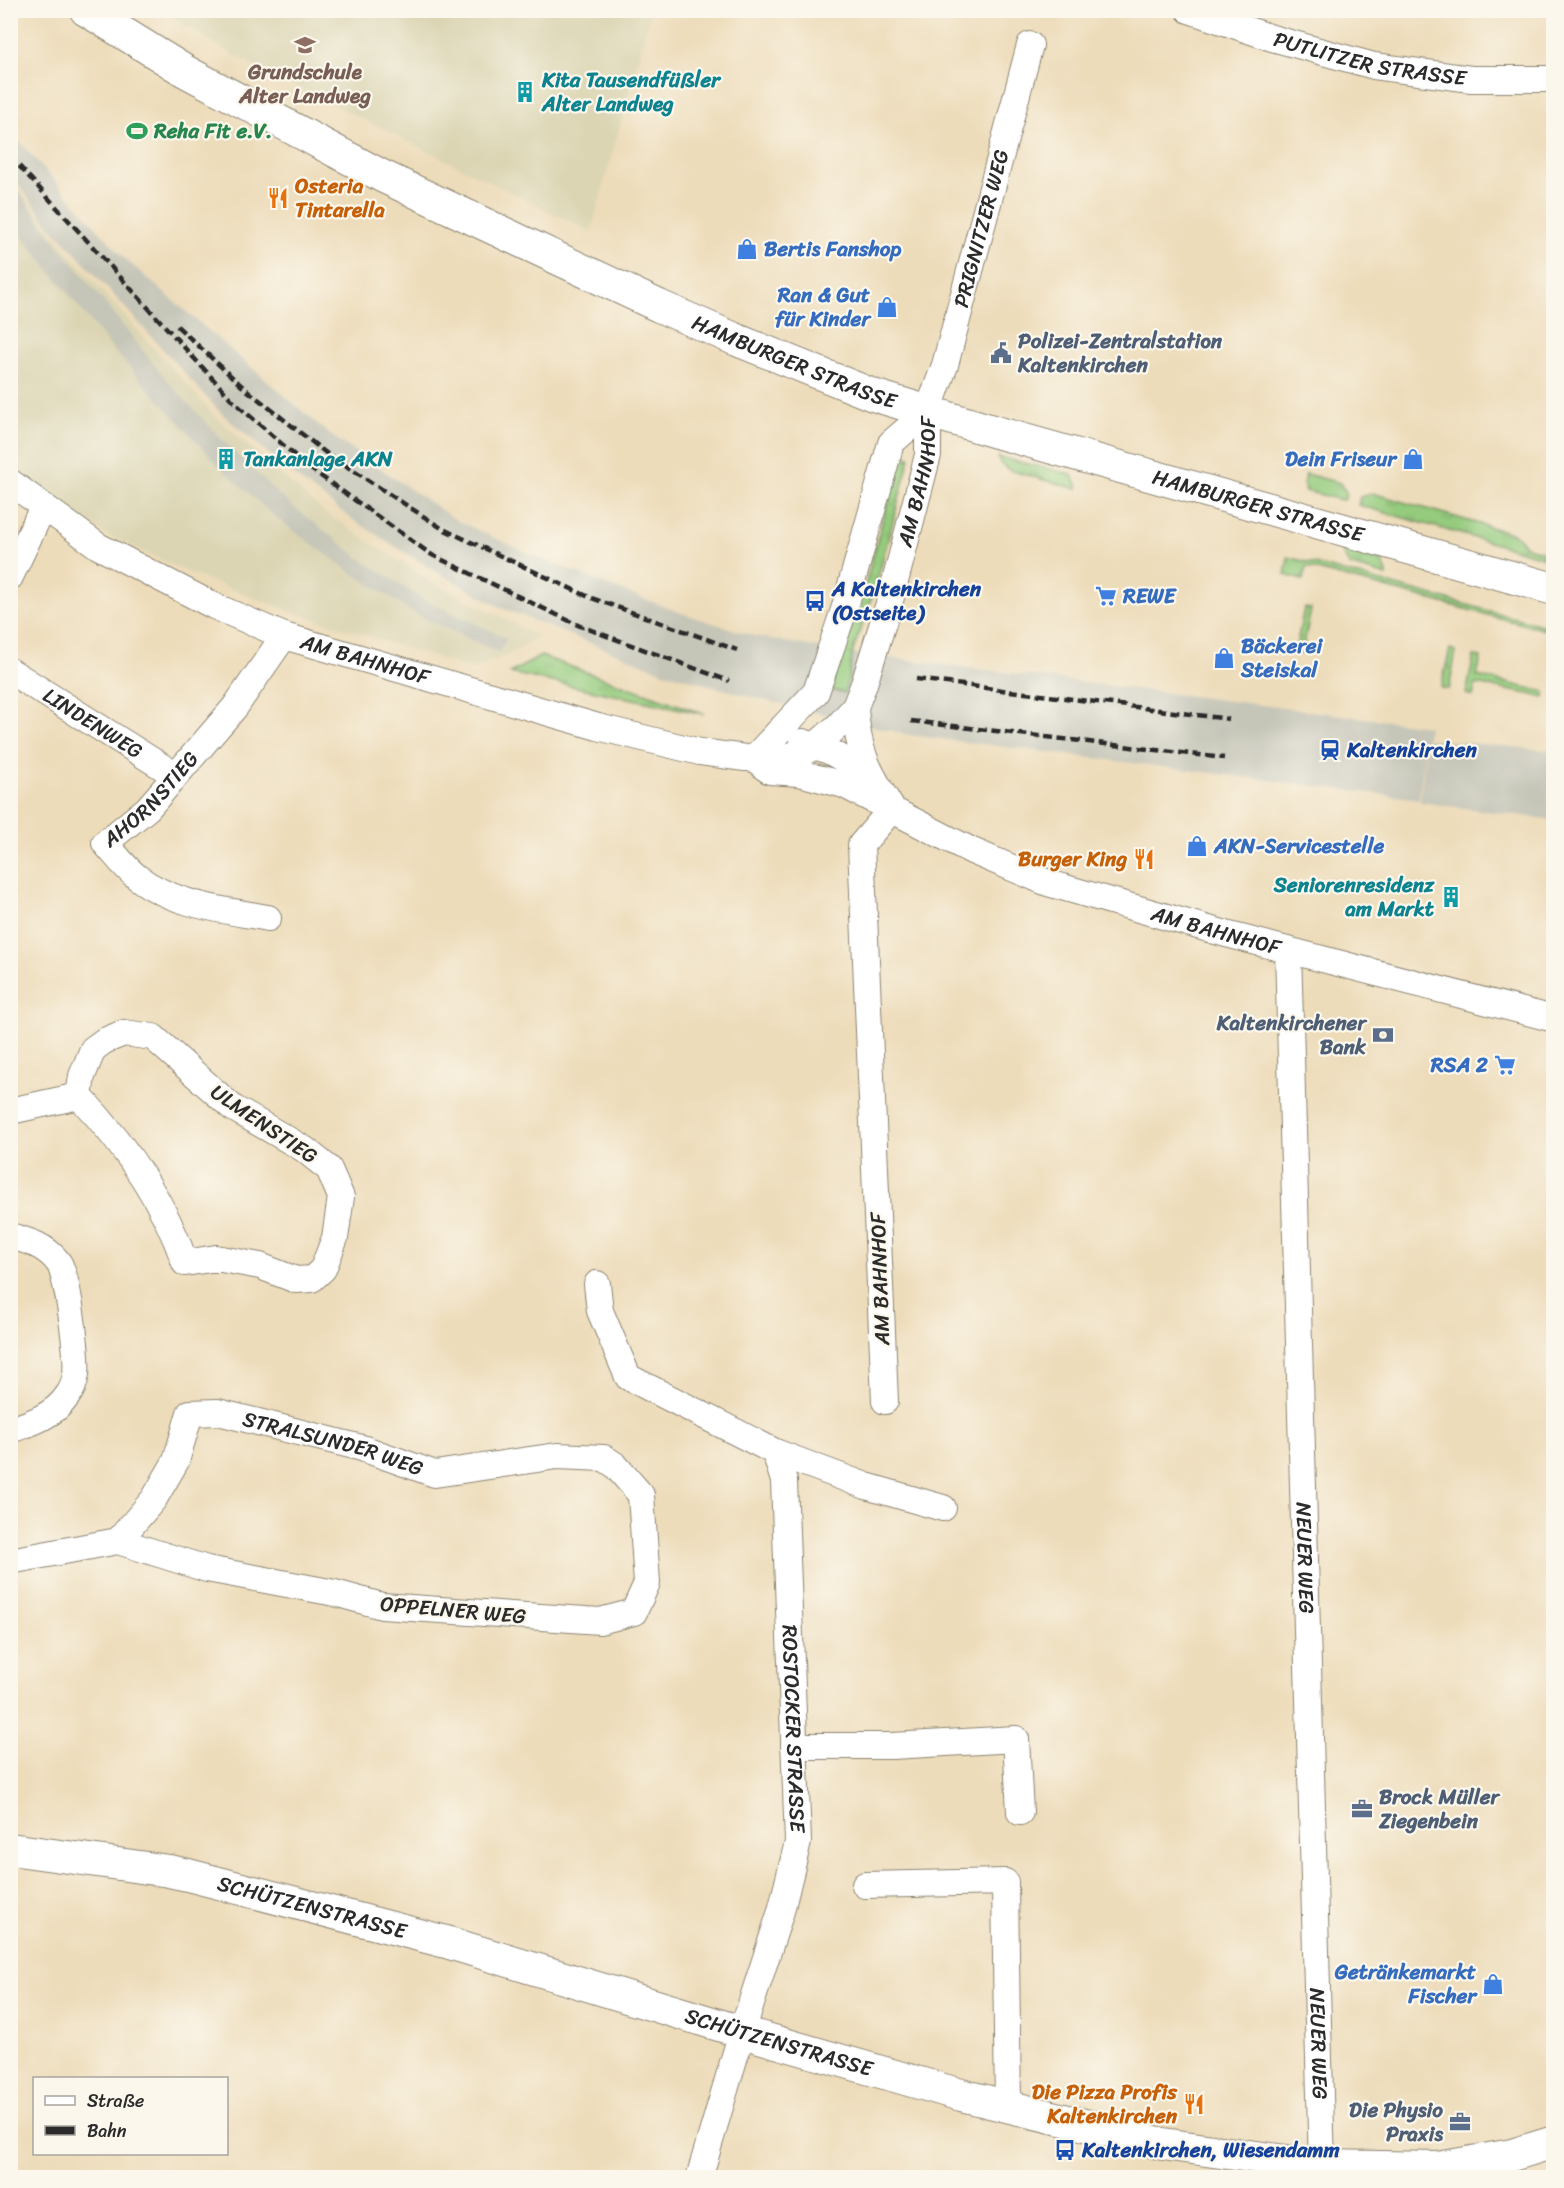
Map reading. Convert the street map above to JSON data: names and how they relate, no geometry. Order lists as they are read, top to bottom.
{
  "streets": {
    "main road": ["HAMBURGER STRASSE", "SCHÜTZENSTRASSE"],
    "street": [
      "PUTLITZER STRASSE",
      "PRIGNITZER WEG",
      "AM BAHNHOF",
      "LINDENWEG",
      "AHORNSTIEG",
      "ULMENSTIEG",
      "STRALSUNDER WEG",
      "NEUER WEG",
      "OPPELNER WEG",
      "ROSTOCKER STRASSE"
    ]
  },
  "crossings": [
    ["PRIGNITZER WEG", "HAMBURGER STRASSE"],
    ["PRIGNITZER WEG", "AM BAHNHOF"],
    ["HAMBURGER STRASSE", "AM BAHNHOF"],
    ["AM BAHNHOF", "AHORNSTIEG"],
    ["AM BAHNHOF", "NEUER WEG"],
    ["LINDENWEG", "AHORNSTIEG"],
    ["STRALSUNDER WEG", "OPPELNER WEG"],
    ["NEUER WEG", "SCHÜTZENSTRASSE"],
    ["ROSTOCKER STRASSE", "SCHÜTZENSTRASSE"]
  ],
  "places": {
    "school or university": ["Grundschule Alter Landweg"],
    "building": ["Kita Tausendfüßler Alter Landweg", "Tankanlage AKN", "Seniorenresidenz am Markt"],
    "sports": ["Reha Fit e.V."],
    "restaurant": ["Osteria Tintarella", "Burger King", "Die Pizza Profis Kaltenkirchen"],
    "shop": [
      "Bertis Fanshop",
      "Ran & Gut für Kinder",
      "Dein Friseur",
      "Bäckerei Steiskal",
      "AKN-Servicestelle",
      "Getränkemarkt Fischer"
    ],
    "public building": ["Polizei-Zentralstation Kaltenkirchen"],
    "supermarket": ["REWE", "RSA 2"],
    "bus stop": ["A Kaltenkirchen (Ostseite)", "Kaltenkirchen, Wiesendamm"],
    "station": ["Kaltenkirchen"],
    "bank": ["Kaltenkirchener Bank"],
    "office": ["Brock Müller Ziegenbein", "Die Physio Praxis"]
  },
  "legend": ["Straße", "Bahn"]
}
